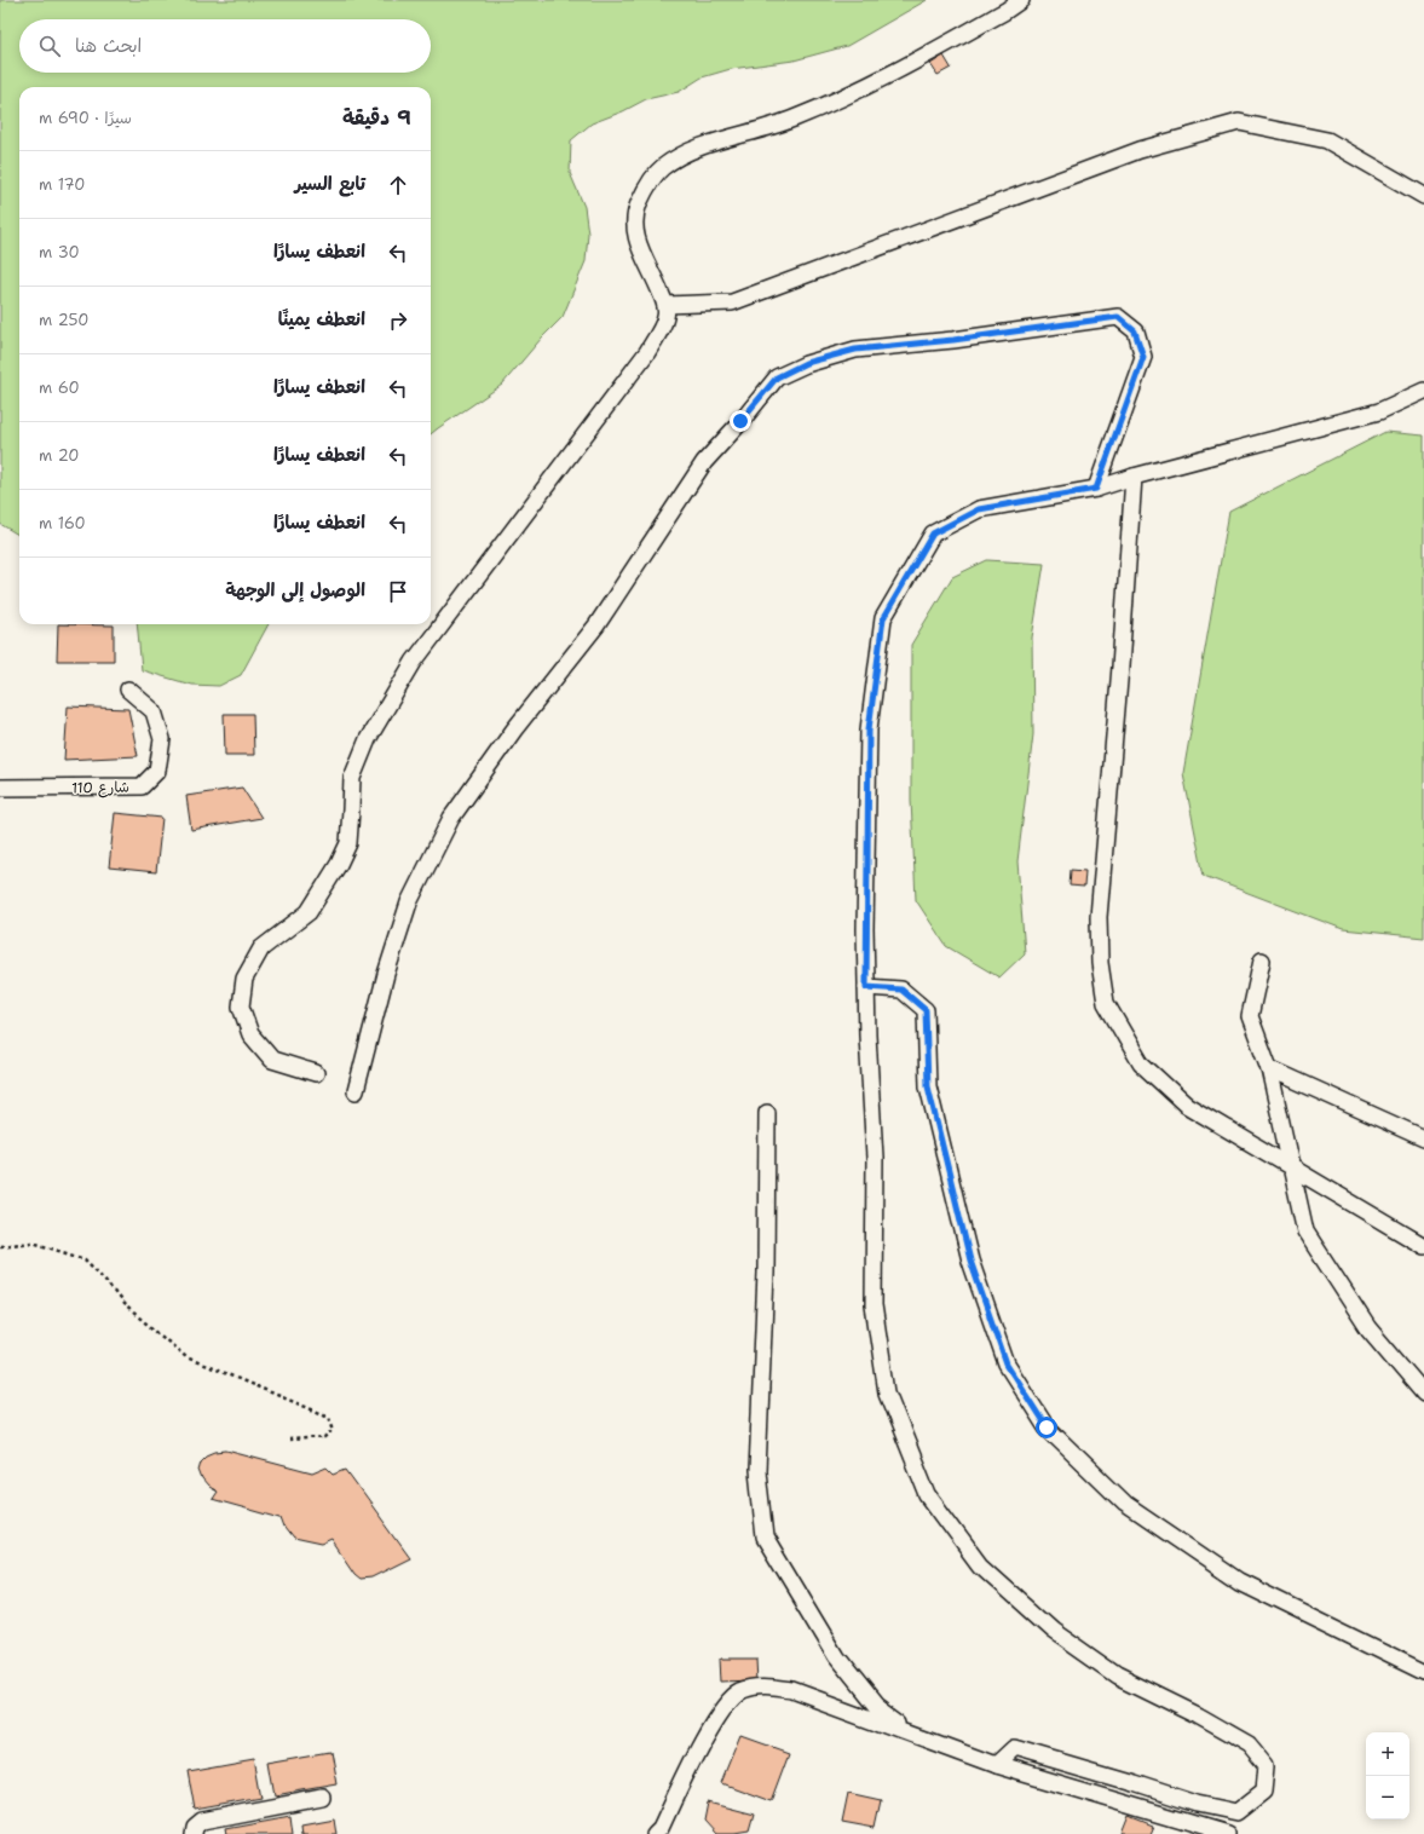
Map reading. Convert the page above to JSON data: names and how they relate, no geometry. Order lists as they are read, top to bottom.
{
  "streets": {
    "street": ["شارع 110"]
  },
  "page": {
    "search": "ابحث هنا",
    "heading": ["9 دقيقة", "سيرًا · 690 m"],
    "list": [
      ["تابع السير", "170 m"],
      ["انعطف يسارًا", "30 m"],
      ["انعطف يمينًا", "250 m"],
      ["انعطف يسارًا", "60 m"],
      ["انعطف يسارًا", "20 m"],
      ["انعطف يسارًا", "160 m"],
      "الوصول إلى الوجهة"
    ],
    "map_buttons": ["+", "−"]
  }
}
